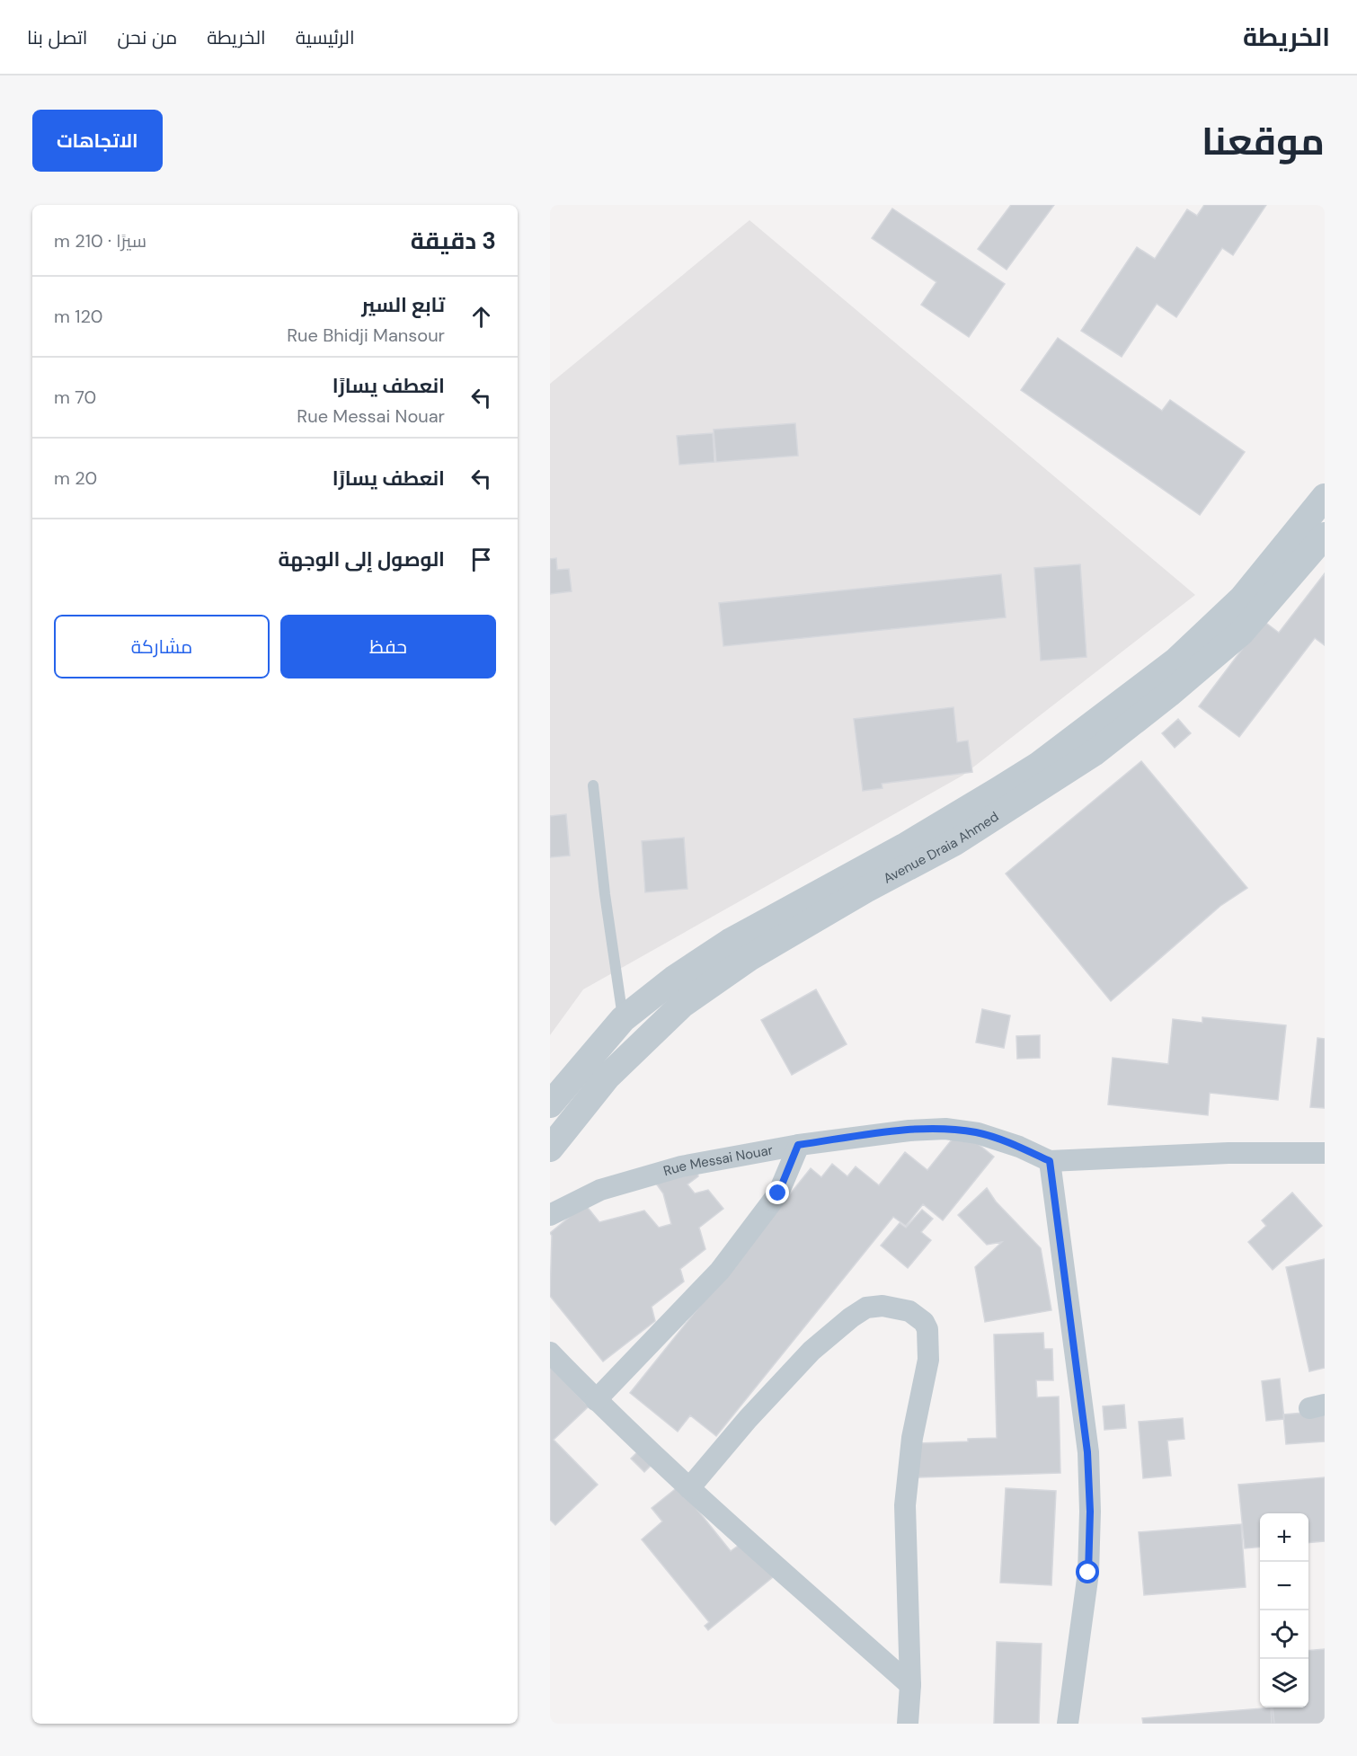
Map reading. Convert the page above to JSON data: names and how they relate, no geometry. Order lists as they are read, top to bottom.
{
  "streets": {
    "street": ["Avenue Draia Ahmed", "Rue Messai Nouar"]
  },
  "page": {
    "header": "الخريطة",
    "nav": [
      "الرئيسية",
      "الخريطة",
      "من نحن",
      "اتصل بنا"
    ],
    "title": "موقعنا",
    "buttons": [
      "الاتجاهات",
      ["حفظ", "مشاركة"]
    ],
    "heading": ["3 دقيقة", "سيرًا · 210 m"],
    "list": [
      ["تابع السير", "Rue Bhidji Mansour", "120 m"],
      ["انعطف يسارًا", "Rue Messai Nouar", "70 m"],
      ["انعطف يسارًا", "20 m"],
      "الوصول إلى الوجهة"
    ],
    "map_buttons": ["+", "−"]
  }
}
